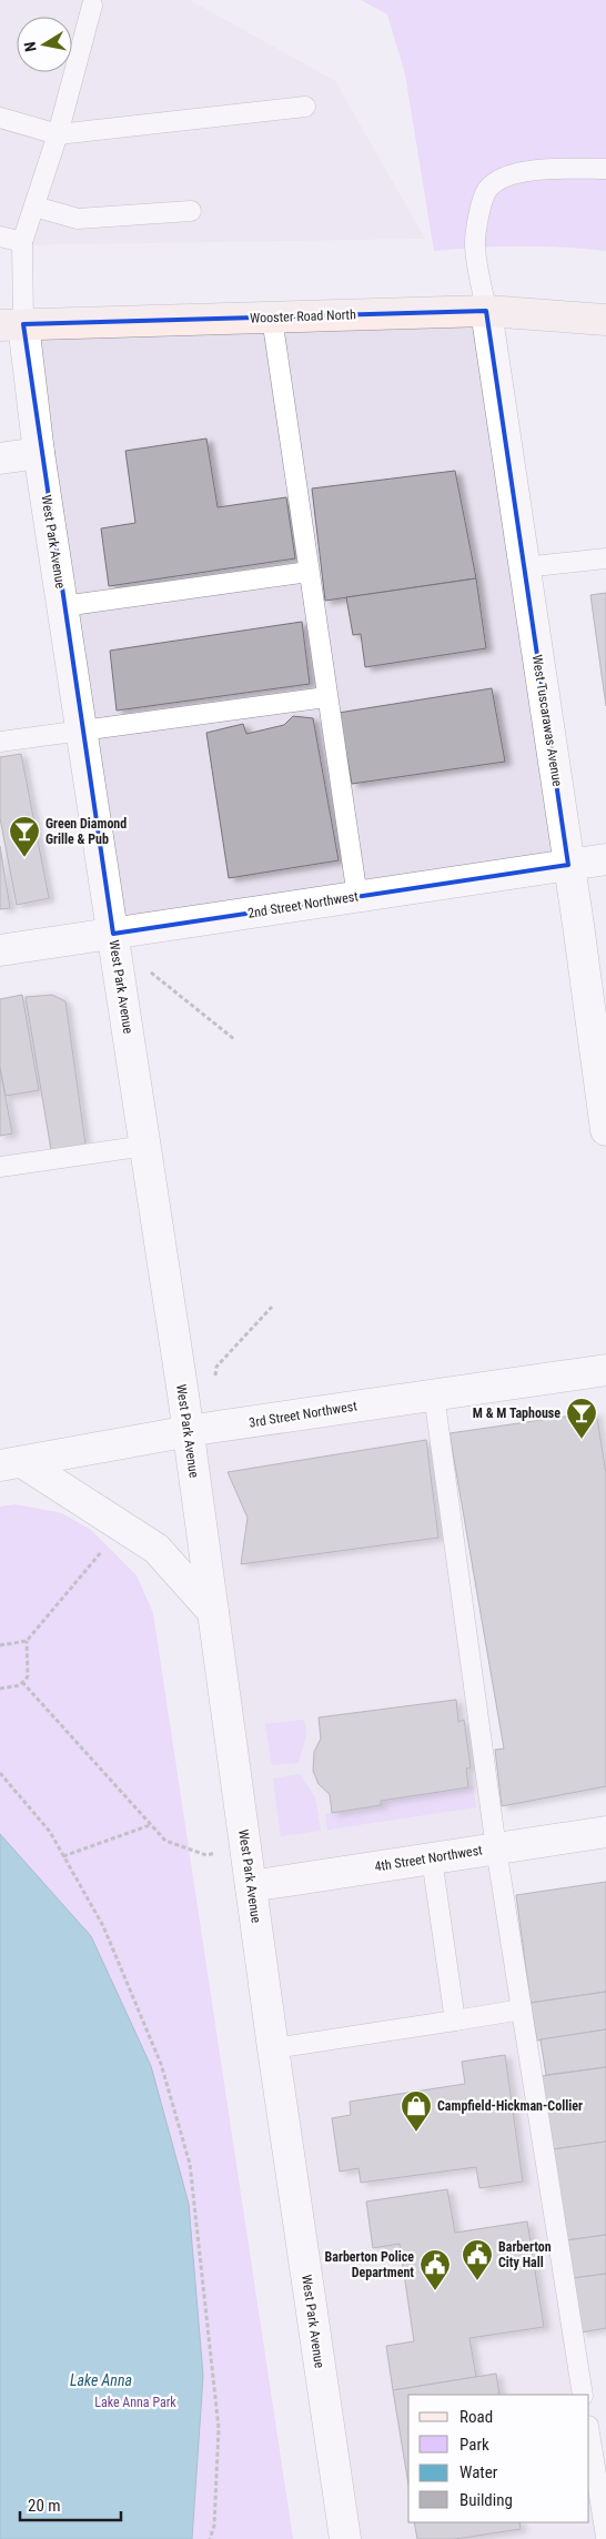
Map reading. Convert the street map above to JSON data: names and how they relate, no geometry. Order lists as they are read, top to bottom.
{
  "streets": {
    "main road": ["Wooster Road North"],
    "street": [
      "West Park Avenue",
      "West Tuscarawas Avenue",
      "2nd Street Northwest",
      "3rd Street Northwest",
      "4th Street Northwest"
    ]
  },
  "crossings": [
    ["Wooster Road North", "West Park Avenue"],
    ["Wooster Road North", "West Tuscarawas Avenue"],
    ["West Park Avenue", "2nd Street Northwest"],
    ["West Park Avenue", "3rd Street Northwest"],
    ["West Park Avenue", "4th Street Northwest"],
    ["West Tuscarawas Avenue", "2nd Street Northwest"]
  ],
  "water": ["Lake Anna"],
  "parks": ["Lake Anna Park"],
  "places": {
    "bar": ["Green Diamond Grille & Pub", "M & M Taphouse"],
    "shop": ["Campfield-Hickman-Collier"],
    "public building": ["Barberton City Hall", "Barberton Police Department"]
  },
  "legend": [
    "Road",
    "Park",
    "Water",
    "Building"
  ],
  "scale_bar": "20 m",
  "north": "left"
}
